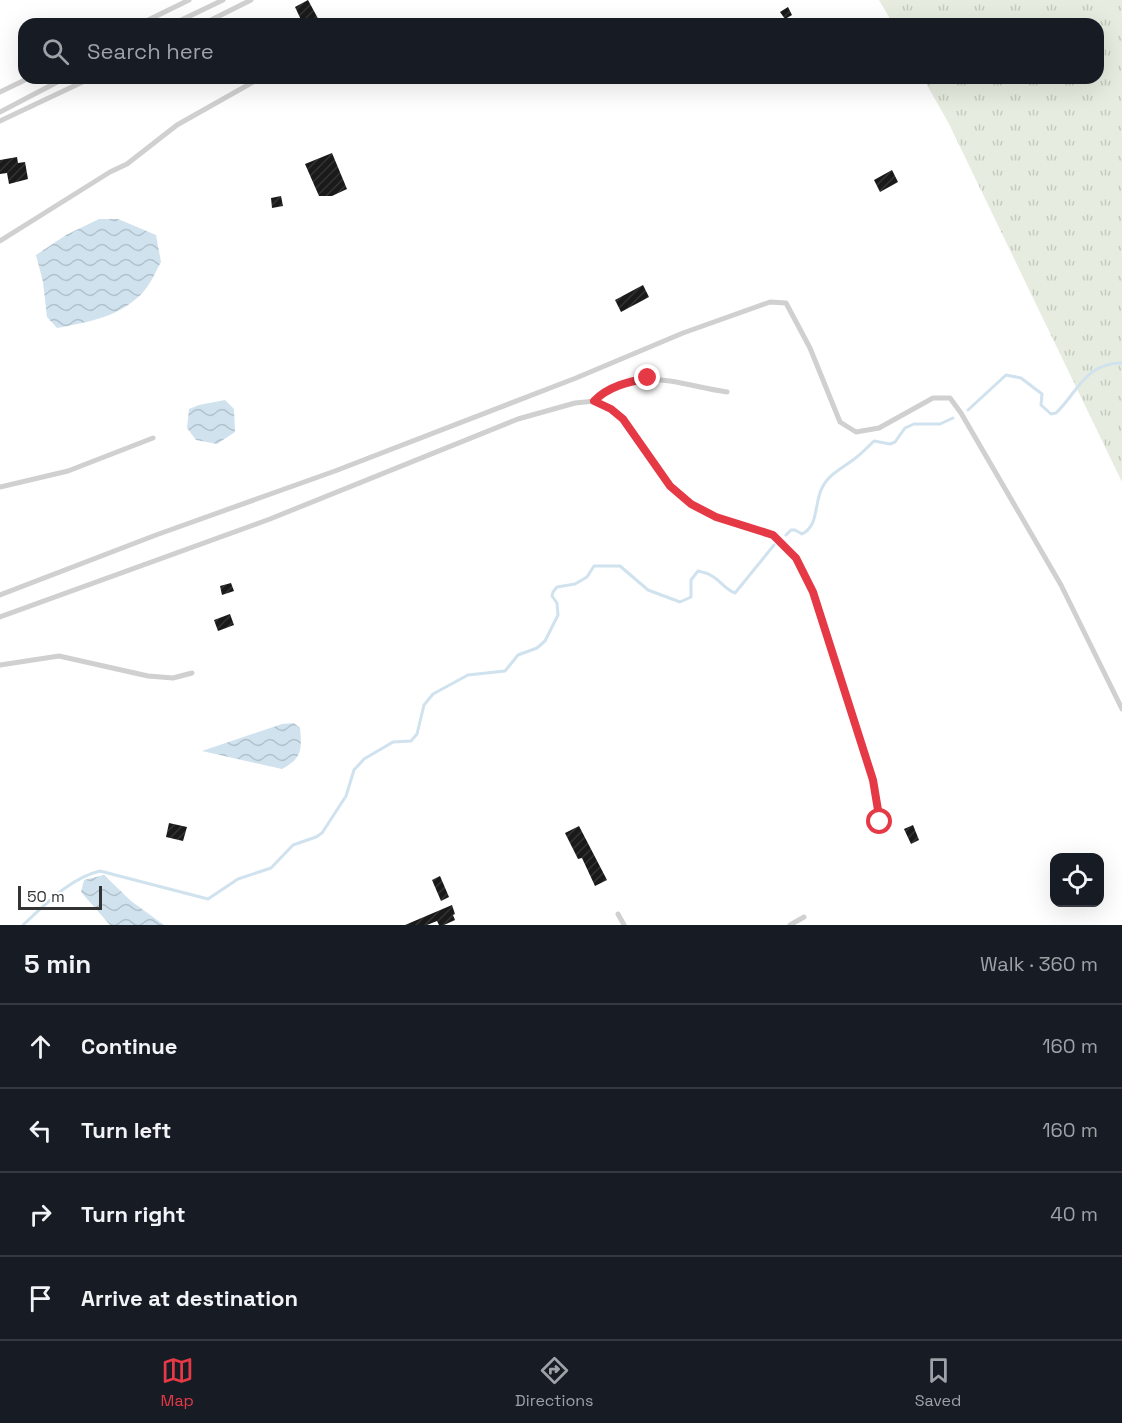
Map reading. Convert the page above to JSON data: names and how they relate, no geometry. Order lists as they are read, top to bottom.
{
  "scale_bar": "50 m",
  "page": {
    "search": "Search here",
    "scale": "50 m",
    "heading": ["5 min", "Walk · 360 m"],
    "list": [
      ["Continue", "160 m"],
      ["Turn left", "160 m"],
      ["Turn right", "40 m"],
      "Arrive at destination"
    ],
    "nav": ["Map", "Directions", "Saved"]
  }
}
